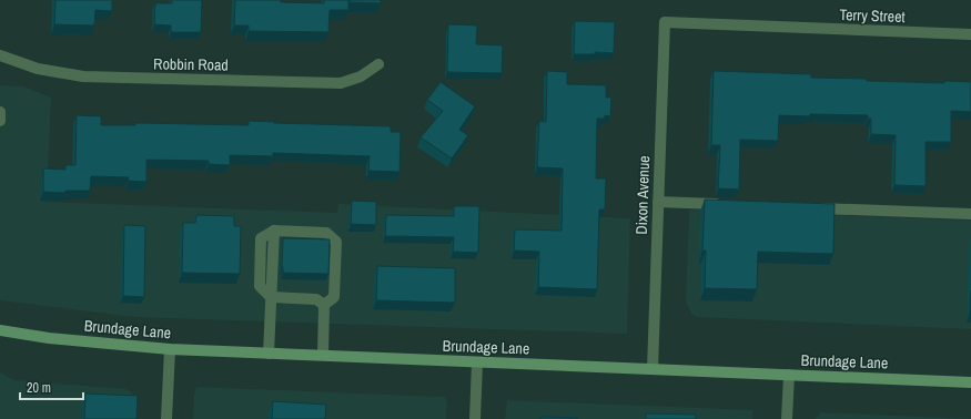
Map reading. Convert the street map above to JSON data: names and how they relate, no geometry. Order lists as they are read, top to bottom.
{
  "streets": {
    "main road": ["Brundage Lane"],
    "street": ["Terry Street", "Robbin Road", "Dixon Avenue"]
  },
  "crossings": [
    ["Terry Street", "Dixon Avenue"],
    ["Dixon Avenue", "Brundage Lane"]
  ],
  "scale_bar": "20 m"
}
